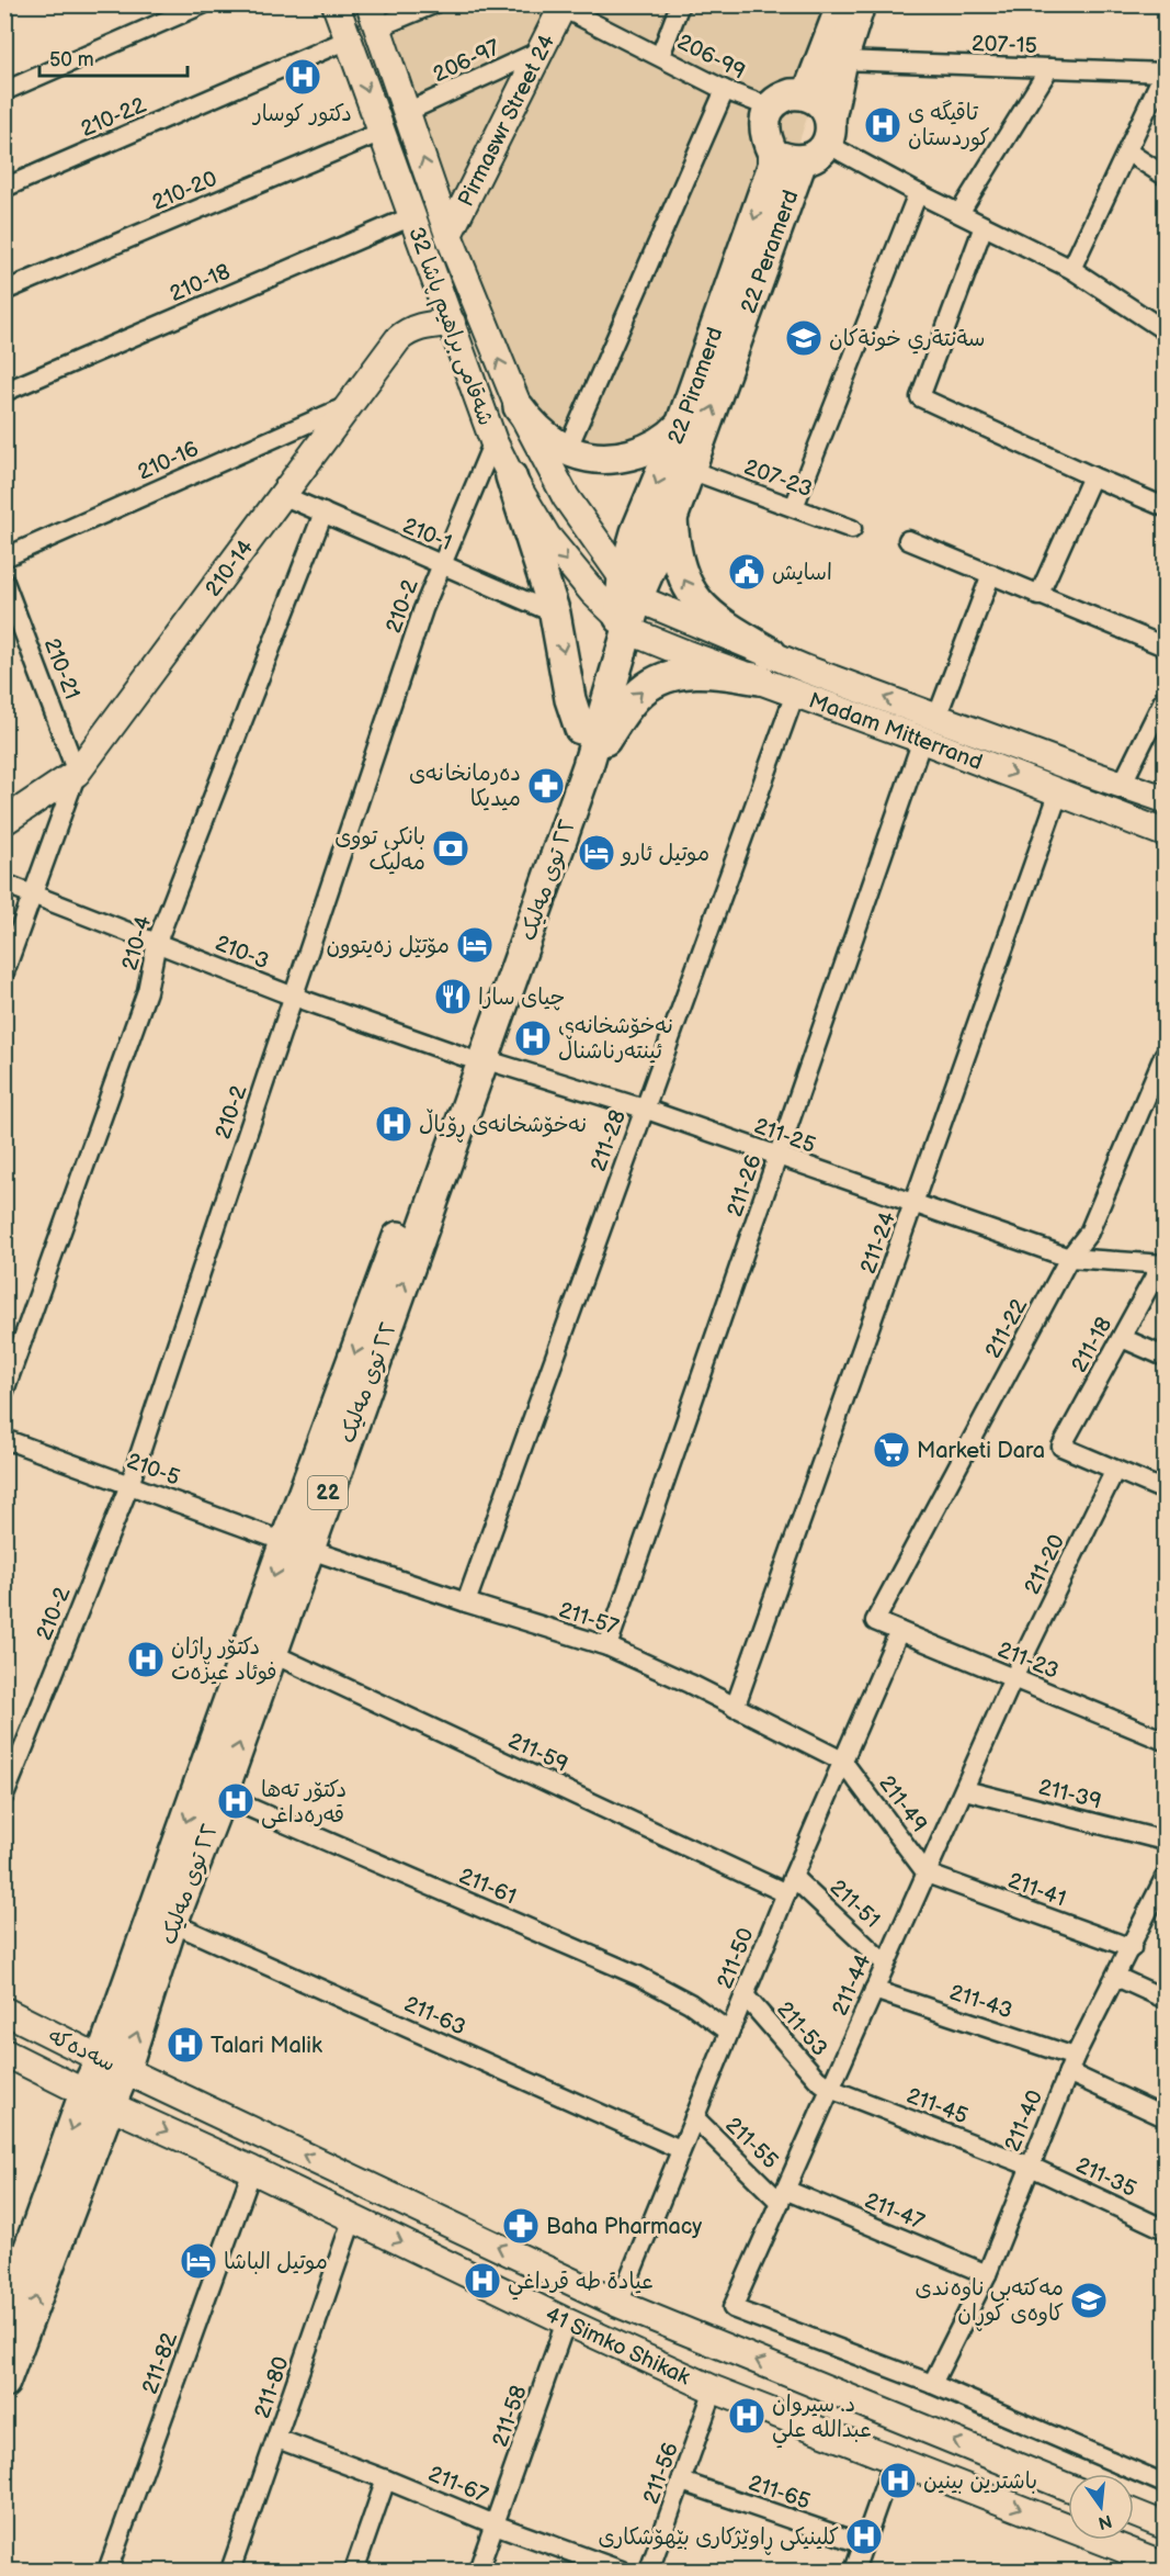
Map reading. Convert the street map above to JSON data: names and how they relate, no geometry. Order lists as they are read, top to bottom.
{
  "streets": {
    "main road": [
      "Pirmaswr Street 24",
      "22 Peramerd",
      "شەقامی براهیم پاشا 32",
      "22 Piramerd",
      "210-14",
      "Madam Mitterrand",
      "٢٢ توی مەلیک",
      "22",
      "سەدەکە",
      "41 Simko Shikak"
    ],
    "street": [
      "207-15",
      "206-99",
      "206-97",
      "210-22",
      "210-20",
      "210-18",
      "210-16",
      "207-23",
      "210-1",
      "210-2",
      "210-21",
      "210-4",
      "210-3",
      "211-25",
      "211-28",
      "211-26",
      "211-24",
      "211-22",
      "211-18",
      "210-5",
      "211-20",
      "211-57",
      "211-23",
      "211-59",
      "211-39",
      "211-49",
      "211-61",
      "211-41",
      "211-51",
      "211-50",
      "211-44",
      "211-43",
      "211-63",
      "211-53",
      "211-45",
      "211-40",
      "211-55",
      "211-35",
      "211-47",
      "211-82",
      "211-80",
      "211-58",
      "211-56",
      "211-67",
      "211-65"
    ]
  },
  "crossings": [
    ["206-99", "Pirmaswr Street 24"],
    ["206-99", "22 Peramerd"],
    ["206-99", "22 Piramerd"],
    ["206-97", "Pirmaswr Street 24"],
    ["206-97", "شەقامی براهیم پاشا 32"],
    ["210-22", "شەقامی براهیم پاشا 32"],
    ["Pirmaswr Street 24", "شەقامی براهیم پاشا 32"],
    ["210-20", "شەقامی براهیم پاشا 32"],
    ["22 Peramerd", "شەقامی براهیم پاشا 32"],
    ["22 Peramerd", "22 Piramerd"],
    ["22 Peramerd", "207-23"],
    ["22 Peramerd", "Madam Mitterrand"],
    ["22 Peramerd", "٢٢ توی مەلیک"],
    ["210-18", "شەقامی براهیم پاشا 32"],
    ["شەقامی براهیم پاشا 32", "22 Piramerd"],
    ["شەقامی براهیم پاشا 32", "210-14"],
    ["شەقامی براهیم پاشا 32", "210-2"],
    ["شەقامی براهیم پاشا 32", "Madam Mitterrand"],
    ["شەقامی براهیم پاشا 32", "٢٢ توی مەلیک"],
    ["22 Piramerd", "Madam Mitterrand"],
    ["22 Piramerd", "٢٢ توی مەلیک"],
    ["210-16", "210-14"],
    ["210-1", "210-14"],
    ["210-1", "210-2"],
    ["210-1", "210-4"],
    ["210-14", "210-21"],
    ["210-2", "210-3"],
    ["210-2", "210-5"],
    ["Madam Mitterrand", "٢٢ توی مەلیک"],
    ["Madam Mitterrand", "211-28"],
    ["Madam Mitterrand", "211-26"],
    ["Madam Mitterrand", "211-24"],
    ["٢٢ توی مەلیک", "210-3"],
    ["٢٢ توی مەلیک", "211-25"],
    ["٢٢ توی مەلیک", "210-5"],
    ["٢٢ توی مەلیک", "211-57"],
    ["٢٢ توی مەلیک", "211-59"],
    ["٢٢ توی مەلیک", "211-61"],
    ["٢٢ توی مەلیک", "211-63"],
    ["٢٢ توی مەلیک", "سەدەکە"],
    ["٢٢ توی مەلیک", "41 Simko Shikak"],
    ["210-4", "210-3"],
    ["210-3", "211-25"],
    ["211-25", "211-28"],
    ["211-25", "211-26"],
    ["211-25", "211-24"],
    ["211-25", "211-22"],
    ["211-25", "211-18"],
    ["211-28", "211-57"],
    ["211-26", "211-57"],
    ["211-24", "211-57"],
    ["211-22", "211-23"],
    ["211-18", "211-20"],
    ["210-5", "211-57"],
    ["211-20", "211-23"],
    ["211-20", "211-44"],
    ["211-57", "211-49"],
    ["211-57", "211-50"],
    ["211-23", "211-50"],
    ["211-23", "211-44"],
    ["211-59", "211-51"],
    ["211-59", "211-50"],
    ["211-39", "211-44"],
    ["211-49", "211-41"],
    ["211-49", "211-50"],
    ["211-49", "211-44"],
    ["211-61", "211-50"],
    ["211-41", "211-44"],
    ["211-41", "211-40"],
    ["211-51", "211-50"],
    ["211-51", "211-44"],
    ["211-50", "211-63"],
    ["211-50", "211-53"],
    ["211-50", "211-55"],
    ["211-50", "41 Simko Shikak"],
    ["211-44", "211-43"],
    ["211-44", "211-53"],
    ["211-44", "211-45"],
    ["211-44", "211-40"],
    ["211-44", "211-55"],
    ["211-44", "211-47"],
    ["211-43", "211-40"],
    ["211-53", "211-45"],
    ["سەدەکە", "41 Simko Shikak"],
    ["211-45", "211-40"],
    ["211-45", "211-35"],
    ["211-40", "211-35"],
    ["211-40", "211-47"],
    ["211-55", "211-47"],
    ["41 Simko Shikak", "211-82"],
    ["41 Simko Shikak", "211-80"],
    ["41 Simko Shikak", "211-58"],
    ["41 Simko Shikak", "211-56"],
    ["211-80", "211-67"],
    ["211-58", "211-67"],
    ["211-56", "211-65"]
  ],
  "one_way": ["22 Peramerd", "22 Piramerd"],
  "places": {
    "hospital": [
      "دكتور كوسار",
      "تاقيگه ى كوردستان",
      "نەخۆشخانەی ئینتەرناشناڵ",
      "نەخۆشخانەی ڕۆیاڵ",
      "دکتۆر ڕاژان فوئاد عیزەت",
      "دکتۆر تەها قەرەداغی",
      "Talari Malik",
      "عيادة طه قرداغي",
      "د. سيروان عبدالله علي",
      "باشترين بينين",
      "کلینیکی ڕاوێژکاری بێهۆشکاری"
    ],
    "school or university": ["سةنتةري خونةكان", "مەکتەبی ناوەندی کاوەی کوڕان"],
    "public building": ["اسايش"],
    "pharmacy": ["دەرمانخانەی میدیکا", "Baha Pharmacy"],
    "bank": ["بانکی تووی مه‌لیک"],
    "hotel": ["موتیل ئارو", "مۆتێل زەیتوون", "موتيل الباشا"],
    "restaurant": ["چیای سارا"],
    "supermarket": ["Marketi Dara"]
  },
  "scale_bar": "50 m",
  "north": "bottom"
}
